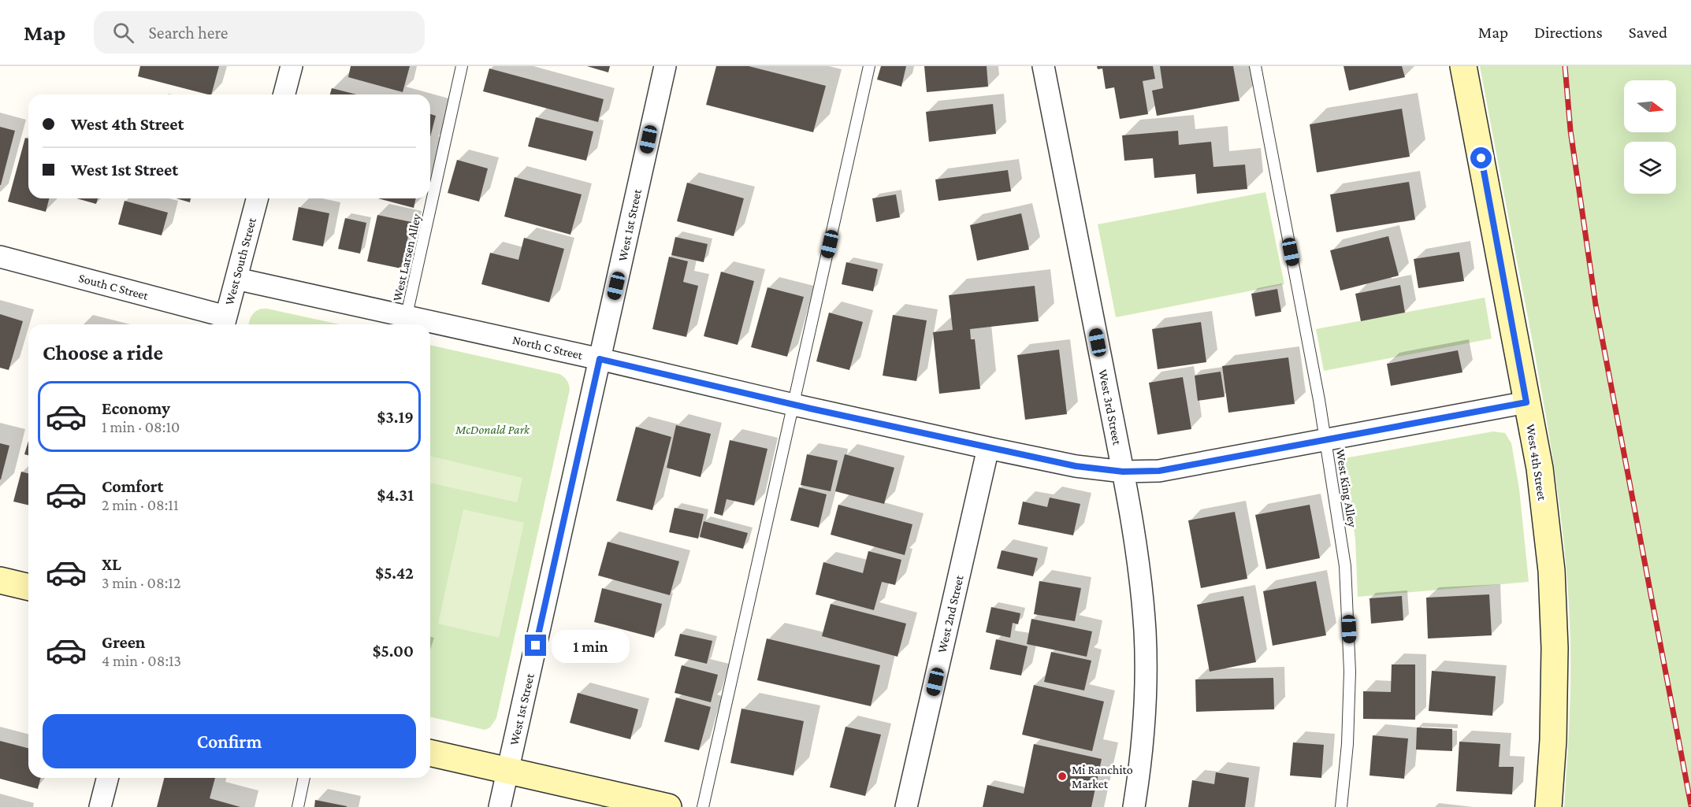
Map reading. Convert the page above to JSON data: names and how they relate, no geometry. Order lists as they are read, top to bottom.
{
  "streets": {
    "street": [
      "West 1st Street",
      "West South Street",
      "South C Street",
      "North C Street",
      "West 3rd Street",
      "West 4th Street",
      "West 2nd Street"
    ],
    "lane": ["West Larsen Alley", "West King Alley"]
  },
  "crossings": [
    ["West 1st Street", "North C Street"],
    ["West Larsen Alley", "North C Street"],
    ["West South Street", "South C Street"],
    ["West South Street", "North C Street"],
    ["North C Street", "West 3rd Street"],
    ["North C Street", "West 4th Street"],
    ["North C Street", "West King Alley"],
    ["North C Street", "West 2nd Street"]
  ],
  "parks": ["McDonald Park"],
  "places": ["Mi Ranchito Market"],
  "north": "right",
  "page": {
    "header": "Map",
    "search": "Search here",
    "nav": ["Map", "Directions", "Saved"],
    "banner": ["West 4th Street", "West 1st Street"],
    "heading": "Choose a ride",
    "list": [
      {
        "name": "Economy",
        "note": "1 min · 08:10",
        "value": "$3.19"
      },
      {
        "name": "Comfort",
        "note": "2 min · 08:11",
        "value": "$4.31"
      },
      {
        "name": "XL",
        "note": "3 min · 08:12",
        "value": "$5.42"
      },
      {
        "name": "Green",
        "note": "4 min · 08:13",
        "value": "$5.00"
      }
    ],
    "bubble": "1 min",
    "buttons": "Confirm"
  }
}
